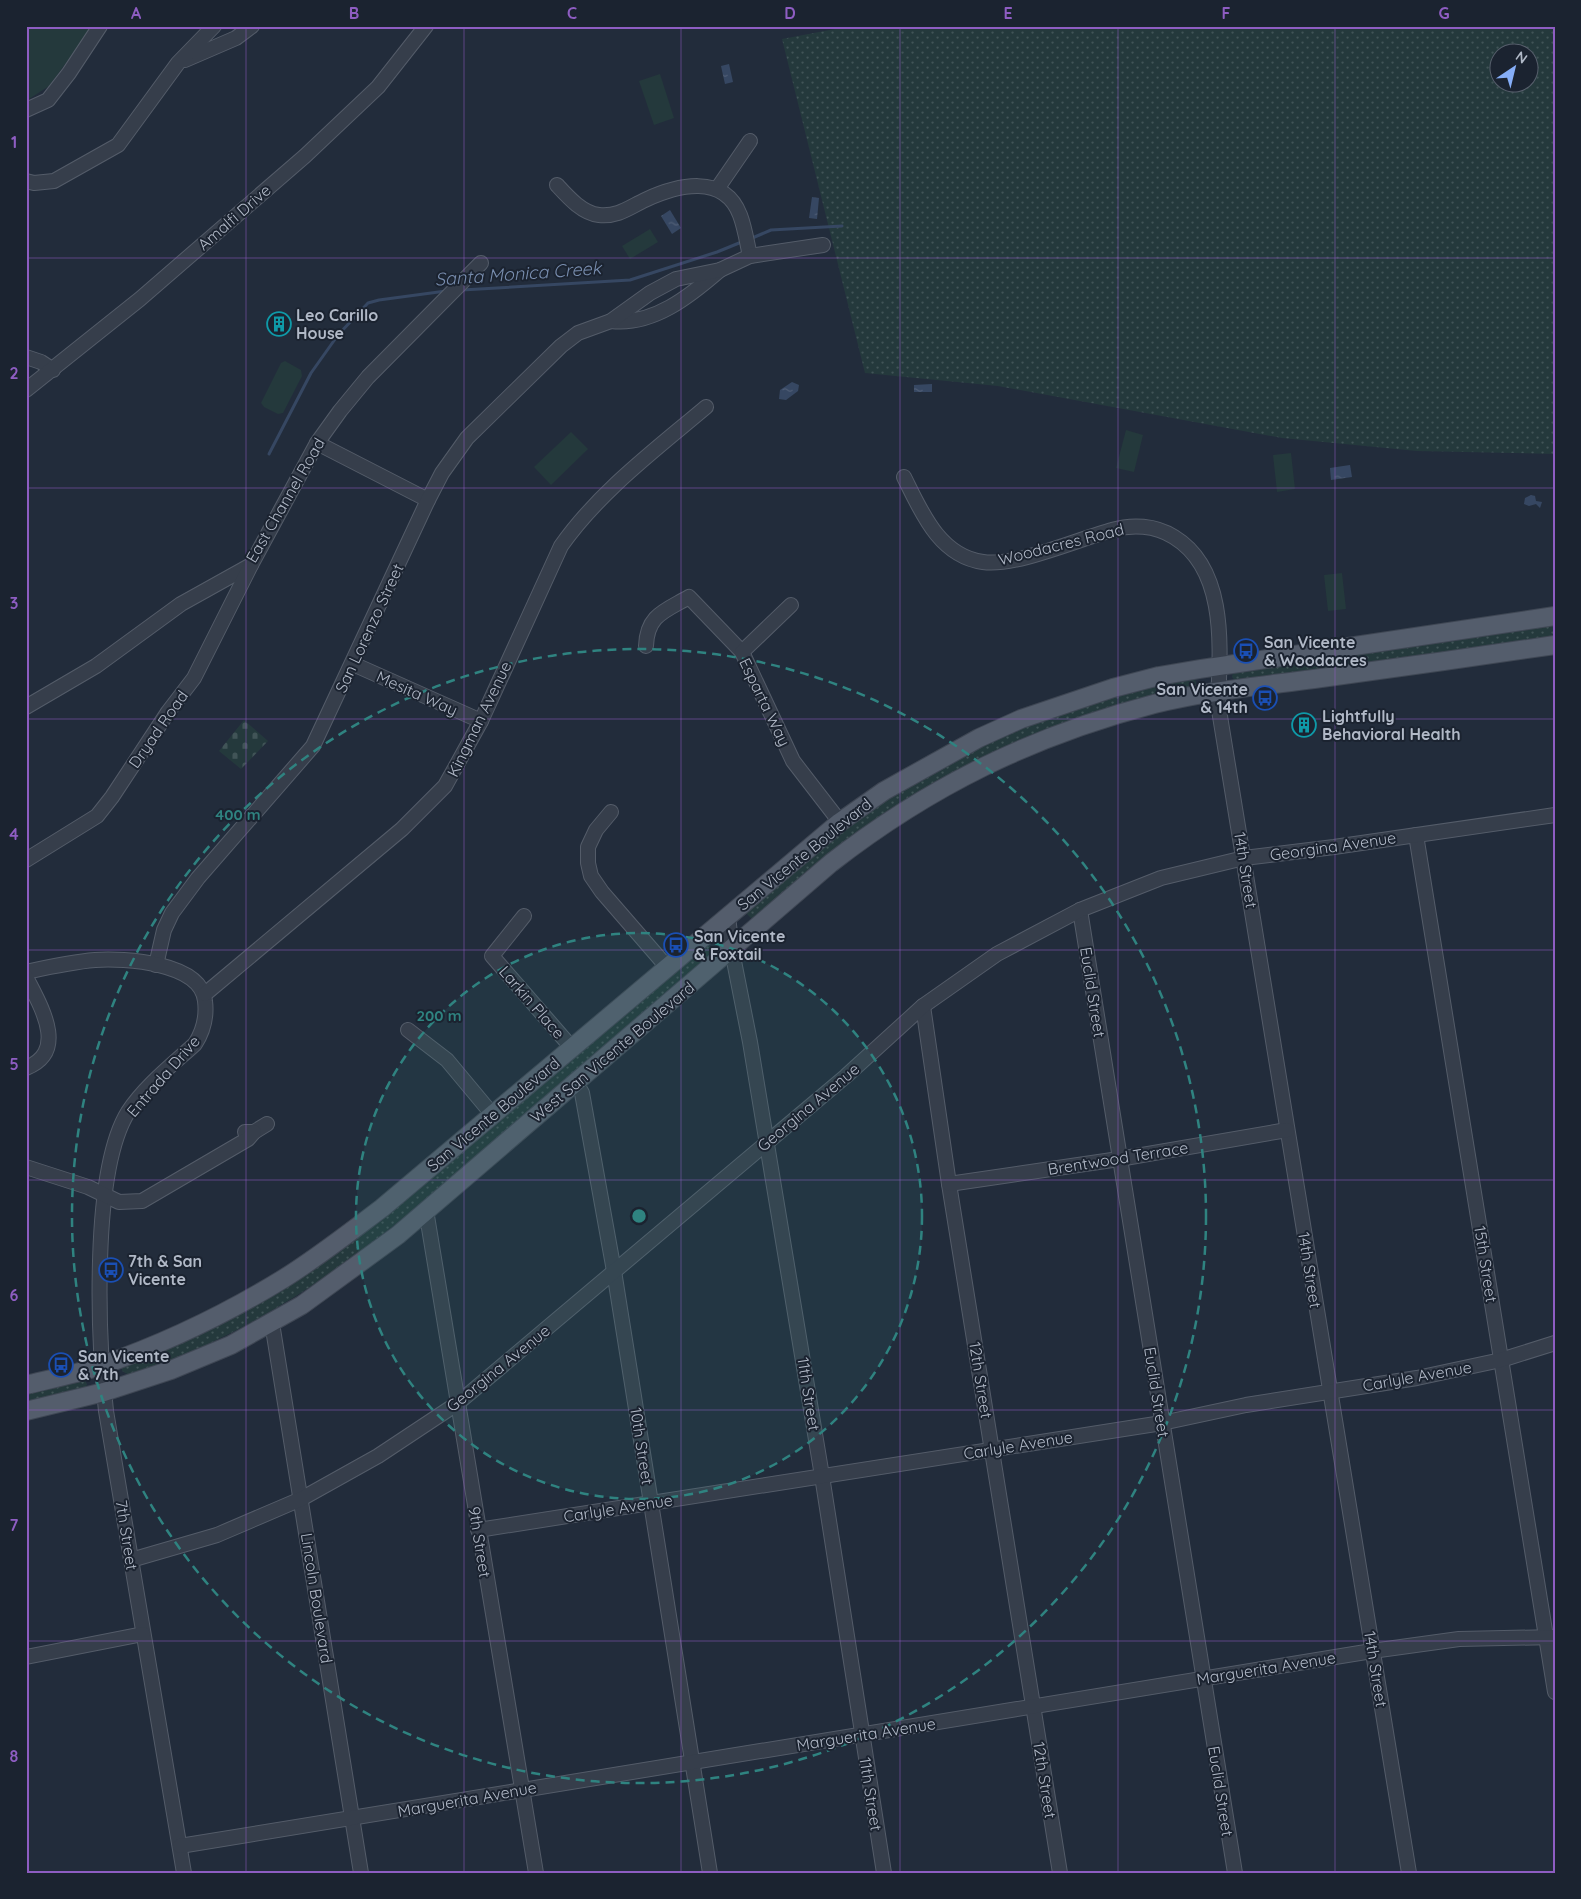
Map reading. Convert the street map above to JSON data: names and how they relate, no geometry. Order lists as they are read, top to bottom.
{
  "streets": {
    "main road": ["San Vicente Boulevard", "West San Vicente Boulevard"],
    "street": [
      "Amalfi Drive",
      "East Channel Road",
      "Woodacres Road",
      "San Lorenzo Street",
      "Mesita Way",
      "Esparta Way",
      "Kingman Avenue",
      "Dryad Road",
      "Georgina Avenue",
      "14th Street",
      "Euclid Street",
      "Larkin Place",
      "Entrada Drive",
      "Brentwood Terrace",
      "15th Street",
      "Carlyle Avenue",
      "12th Street",
      "11th Street",
      "10th Street",
      "7th Street",
      "9th Street",
      "Lincoln Boulevard",
      "Marguerita Avenue"
    ]
  },
  "crossings": [
    ["East Channel Road", "Dryad Road"],
    ["Woodacres Road", "San Vicente Boulevard"],
    ["Woodacres Road", "14th Street"],
    ["San Lorenzo Street", "Mesita Way"],
    ["Mesita Way", "Kingman Avenue"],
    ["Esparta Way", "San Vicente Boulevard"],
    ["Kingman Avenue", "Entrada Drive"],
    ["Georgina Avenue", "14th Street"],
    ["Georgina Avenue", "Euclid Street"],
    ["Georgina Avenue", "15th Street"],
    ["Georgina Avenue", "12th Street"],
    ["Georgina Avenue", "11th Street"],
    ["Georgina Avenue", "10th Street"],
    ["Georgina Avenue", "7th Street"],
    ["Georgina Avenue", "9th Street"],
    ["Georgina Avenue", "Lincoln Boulevard"],
    ["San Vicente Boulevard", "14th Street"],
    ["San Vicente Boulevard", "Larkin Place"],
    ["San Vicente Boulevard", "11th Street"],
    ["San Vicente Boulevard", "7th Street"],
    ["14th Street", "West San Vicente Boulevard"],
    ["14th Street", "Brentwood Terrace"],
    ["14th Street", "Carlyle Avenue"],
    ["14th Street", "Marguerita Avenue"],
    ["Euclid Street", "Brentwood Terrace"],
    ["Euclid Street", "Carlyle Avenue"],
    ["Euclid Street", "Marguerita Avenue"],
    ["West San Vicente Boulevard", "11th Street"],
    ["West San Vicente Boulevard", "10th Street"],
    ["West San Vicente Boulevard", "7th Street"],
    ["West San Vicente Boulevard", "9th Street"],
    ["West San Vicente Boulevard", "Lincoln Boulevard"],
    ["Entrada Drive", "7th Street"],
    ["Brentwood Terrace", "12th Street"],
    ["15th Street", "Carlyle Avenue"],
    ["15th Street", "Marguerita Avenue"],
    ["Carlyle Avenue", "12th Street"],
    ["Carlyle Avenue", "11th Street"],
    ["Carlyle Avenue", "10th Street"],
    ["Carlyle Avenue", "9th Street"],
    ["12th Street", "Marguerita Avenue"],
    ["11th Street", "Marguerita Avenue"],
    ["10th Street", "Marguerita Avenue"],
    ["7th Street", "Marguerita Avenue"],
    ["9th Street", "Marguerita Avenue"],
    ["Lincoln Boulevard", "Marguerita Avenue"]
  ],
  "water": ["Santa Monica Creek"],
  "places": {
    "building": ["Leo Carillo House", "Lightfully Behavioral Health"],
    "bus stop": [
      "San Vicente & Woodacres",
      "San Vicente & 14th",
      "San Vicente & Foxtail",
      "7th & San Vicente",
      "San Vicente & 7th"
    ]
  },
  "north": "top right",
  "grid": {
    "columns": [
      "A",
      "B",
      "C",
      "D",
      "E",
      "F",
      "G"
    ],
    "rows": [
      "1",
      "2",
      "3",
      "4",
      "5",
      "6",
      "7",
      "8"
    ]
  },
  "rings": ["400 m", "200 m"]
}
